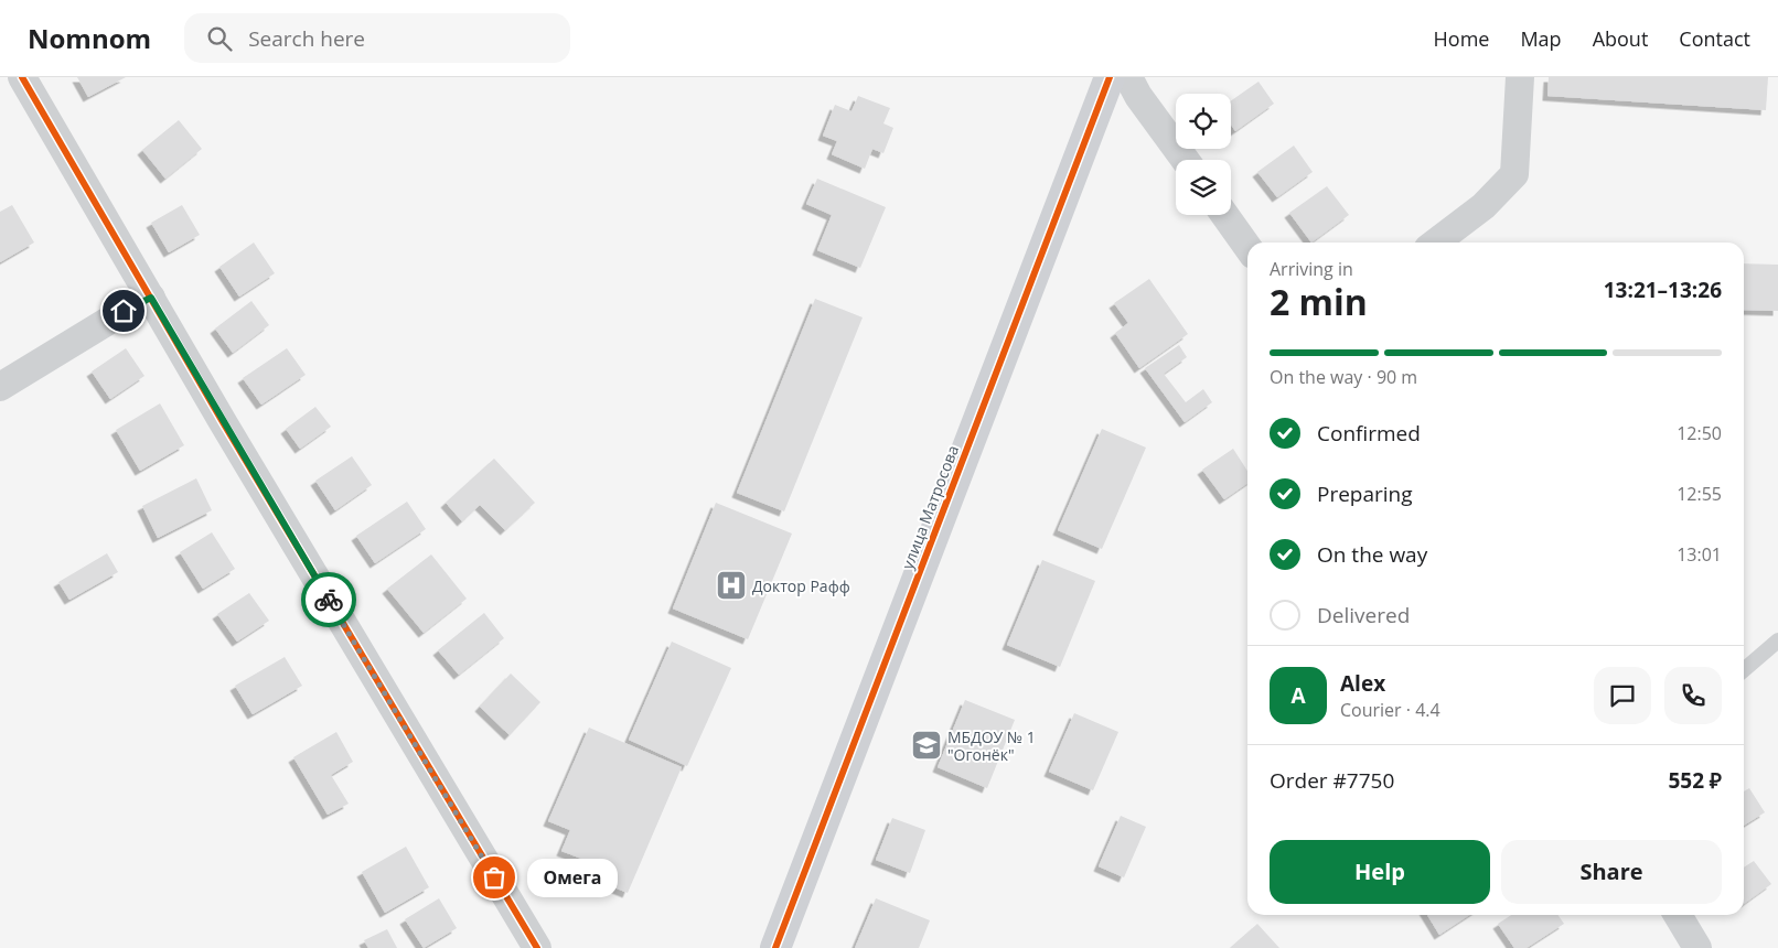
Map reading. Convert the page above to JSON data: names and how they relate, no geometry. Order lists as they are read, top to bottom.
{
  "streets": {
    "street": ["улица Матросова"]
  },
  "places": {
    "hospital": ["Доктор Рафф"],
    "school or university": ["МБДОУ № 1 \"Огонёк\""],
    "other": ["Омега"]
  },
  "page": {
    "header": "Nomnom",
    "search": "Search here",
    "nav": [
      "Home",
      "Map",
      "About",
      "Contact"
    ],
    "heading": ["2 min", "Arriving in", "13:21–13:26"],
    "panel": [
      "Alex",
      "Courier · 4.4",
      "Order #7750",
      "552 ₽"
    ],
    "bar": "On the way · 90 m",
    "list": [
      ["Confirmed", "12:50"],
      ["Preparing", "12:55"],
      ["On the way", "13:01"],
      "Delivered"
    ],
    "round": "A",
    "buttons": ["Help", "Share"],
    "bubble": "Омега"
  }
}
